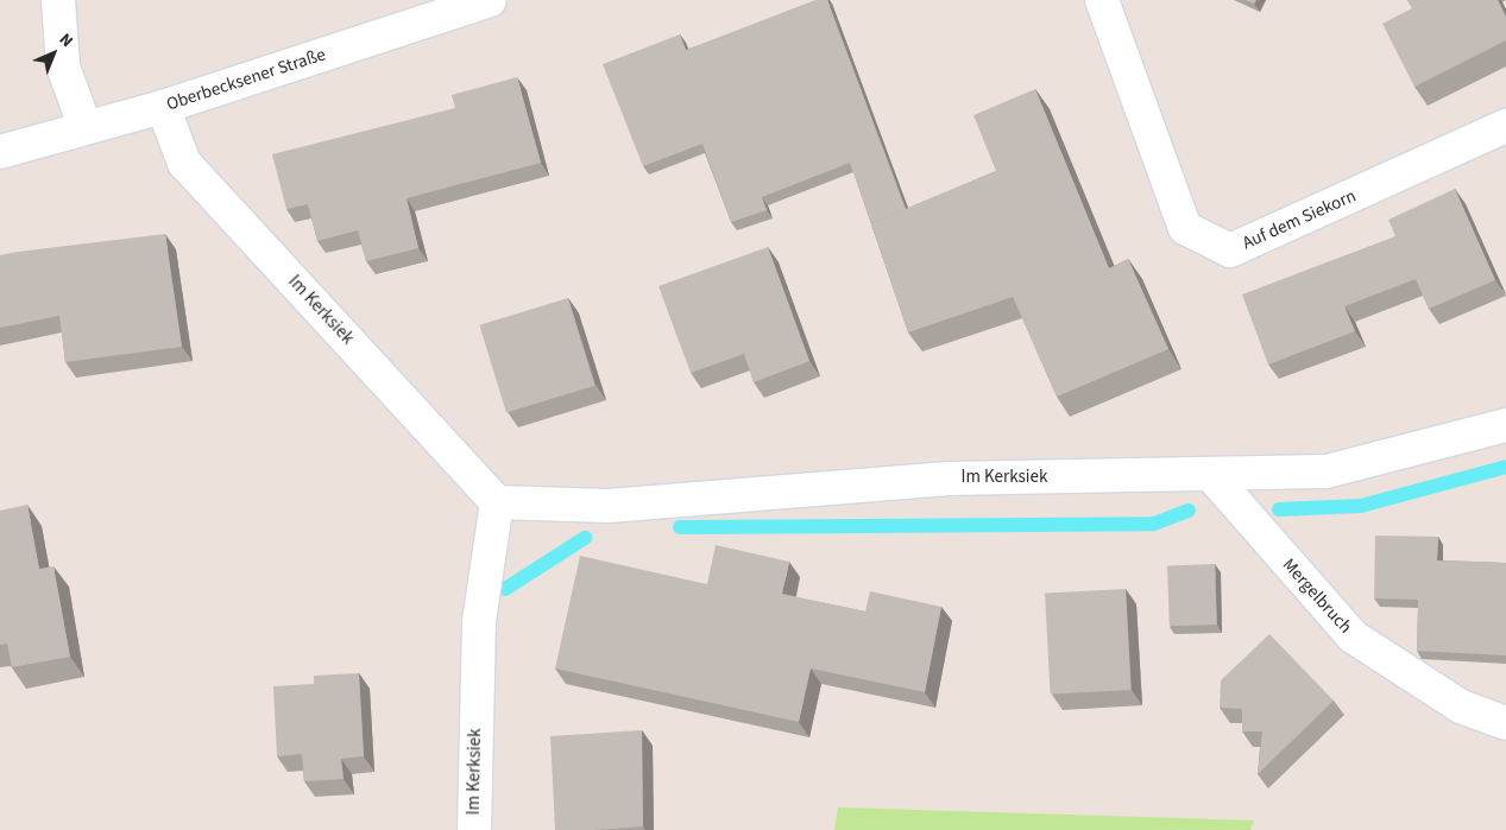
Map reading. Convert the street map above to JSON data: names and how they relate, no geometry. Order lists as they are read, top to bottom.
{
  "streets": {
    "street": [
      "Oberbecksener Straße",
      "Auf dem Siekorn",
      "Im Kerksiek",
      "Mergelbruch"
    ]
  },
  "crossings": [
    ["Oberbecksener Straße", "Im Kerksiek"],
    ["Im Kerksiek", "Mergelbruch"]
  ],
  "north": "top right"
}
